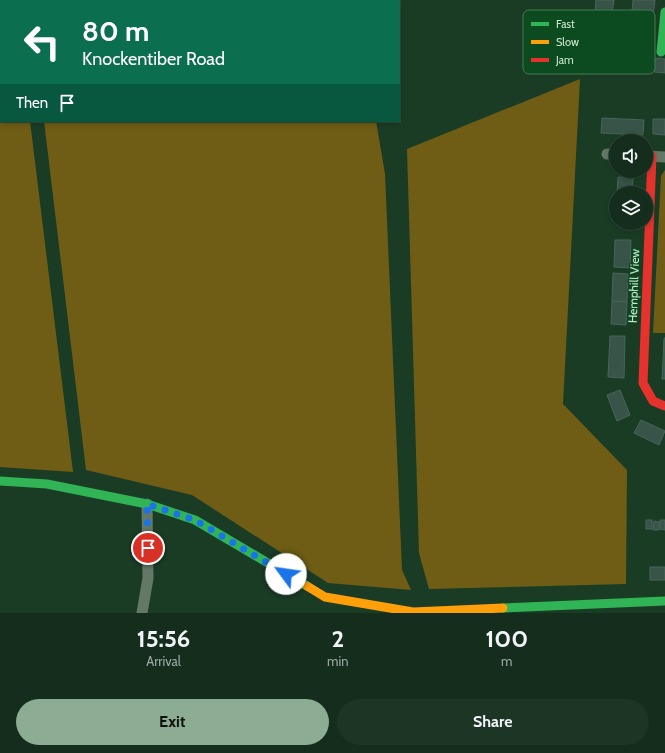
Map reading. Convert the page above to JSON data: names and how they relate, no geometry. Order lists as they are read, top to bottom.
{
  "streets": {
    "street": ["Hemphill View"]
  },
  "legend": ["Fast", "Slow", "Jam"],
  "page": {
    "turn": ["80 m", "Knockentiber Road"],
    "then": "Then",
    "eta": [
      "15:56",
      "Arrival",
      "2",
      "min",
      "100",
      "m"
    ],
    "buttons": ["Exit", "Share"]
  }
}
